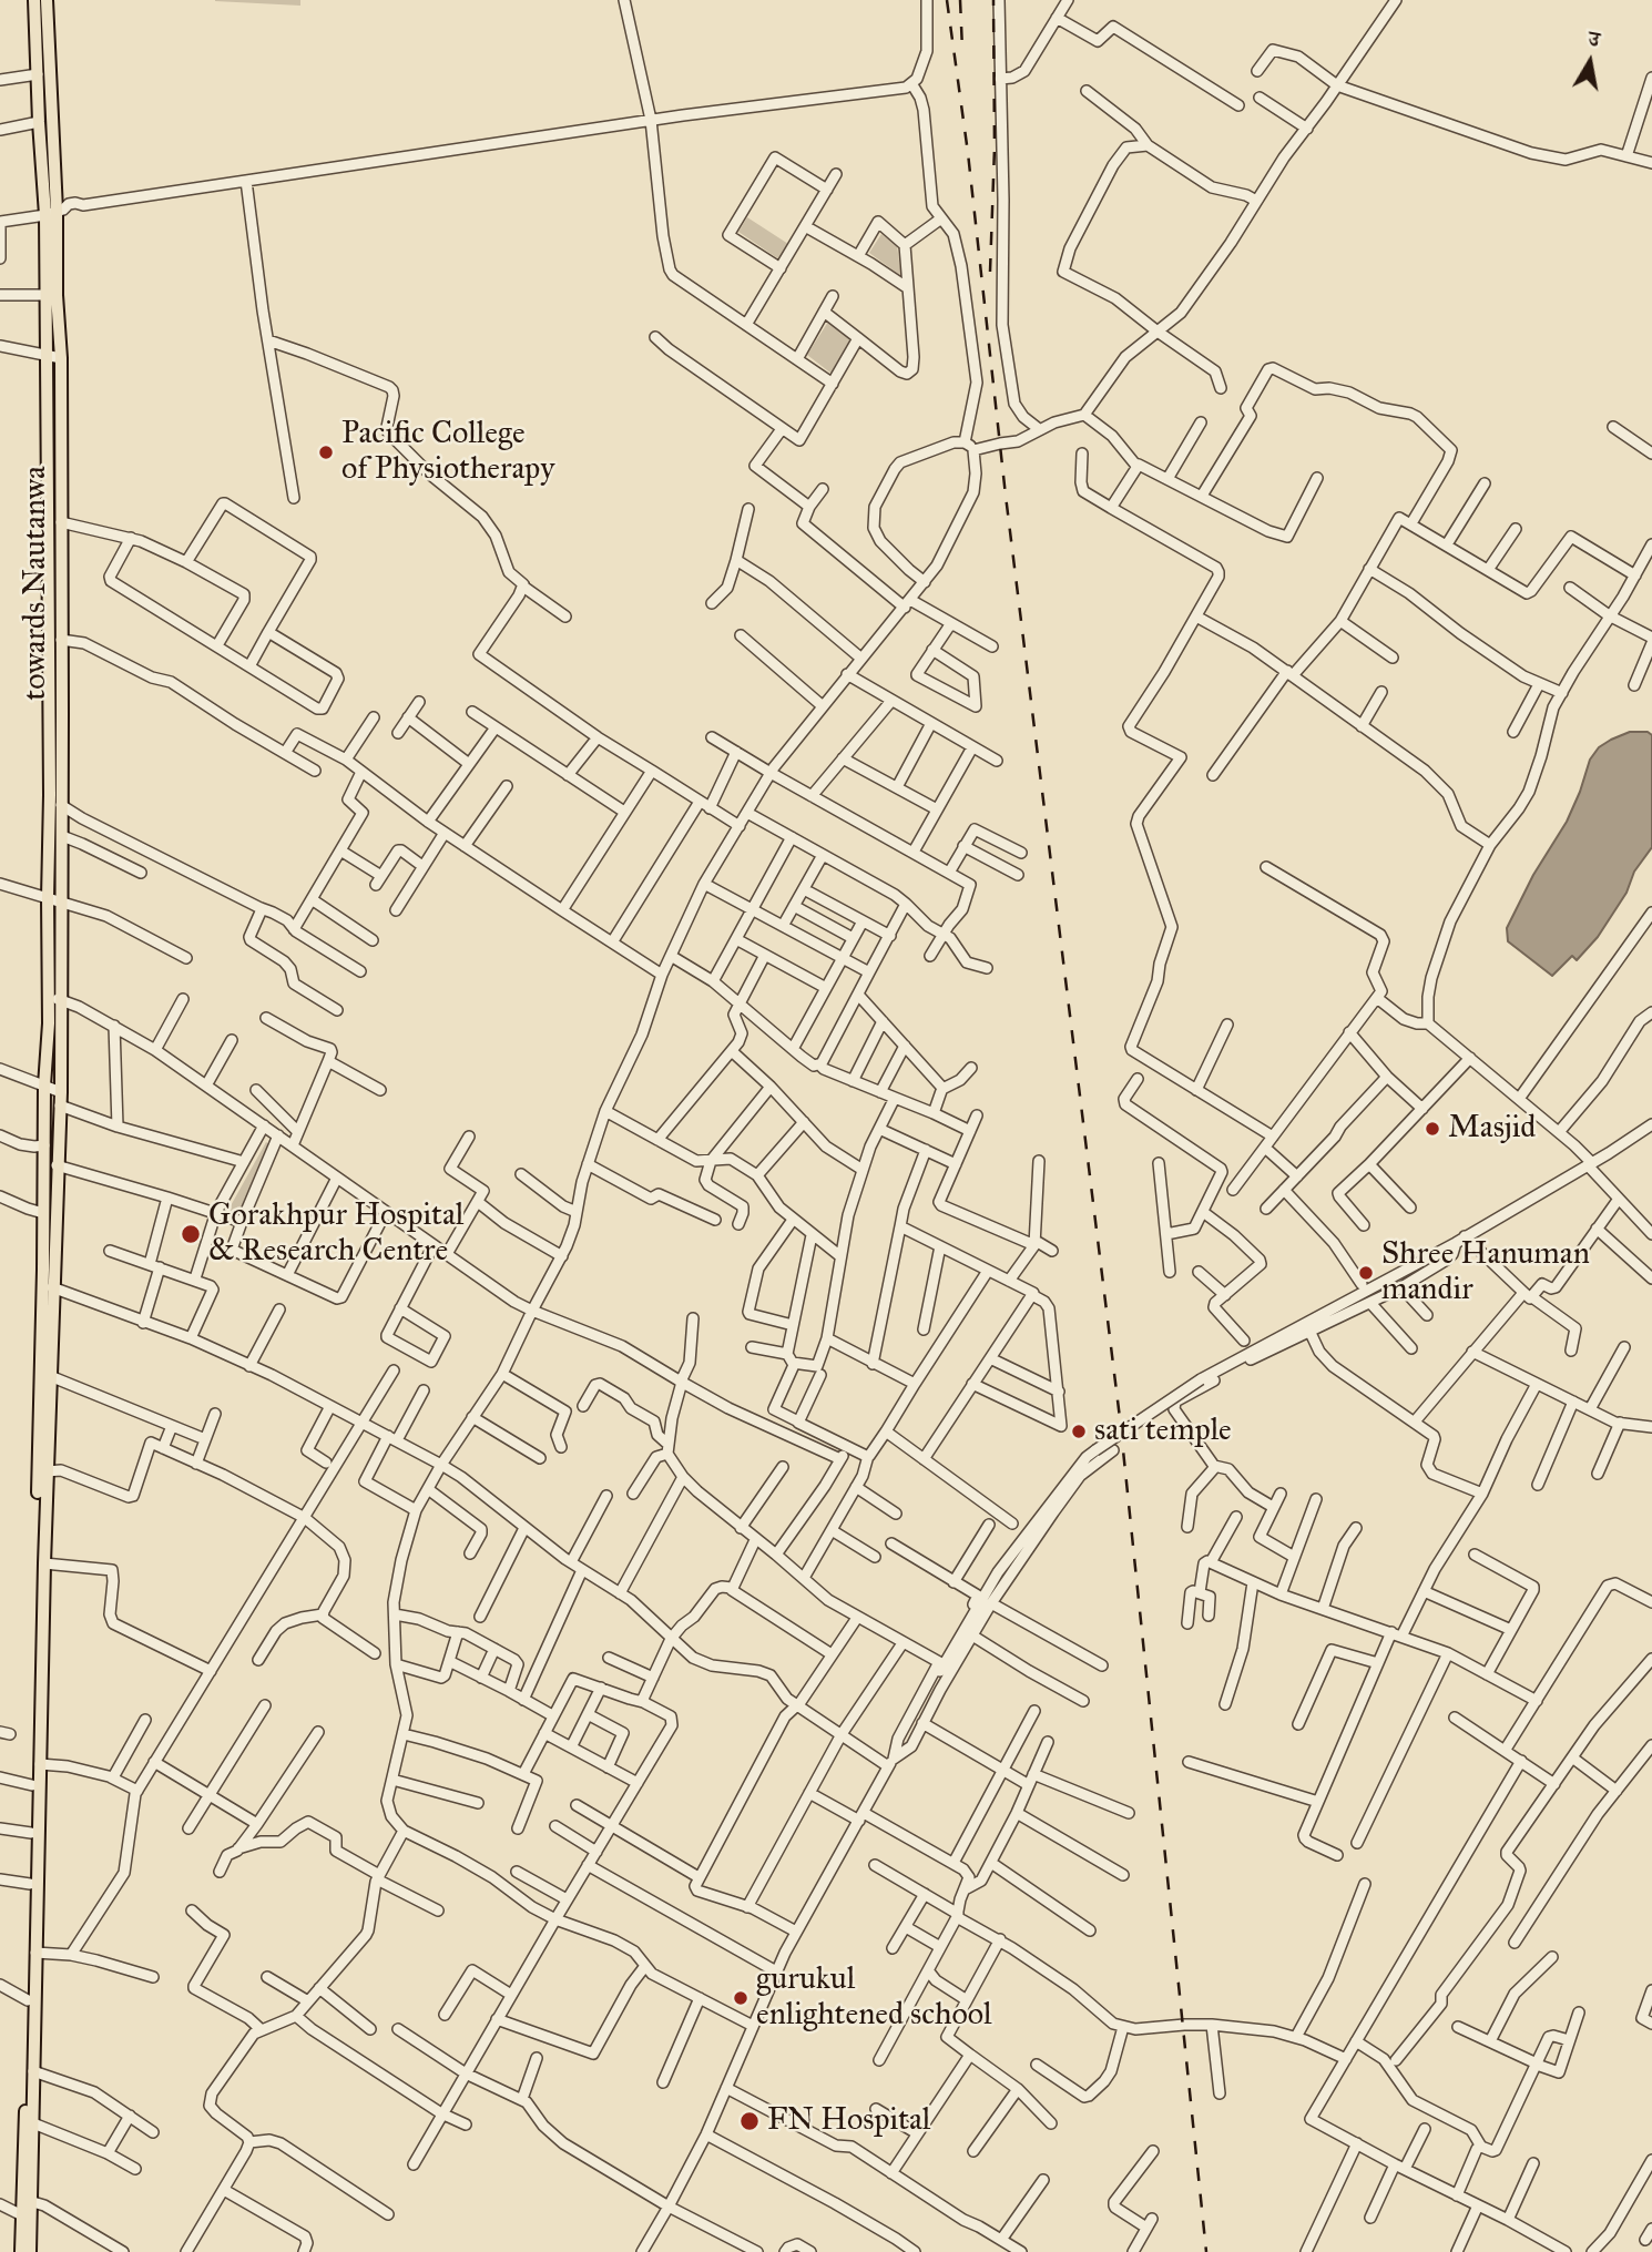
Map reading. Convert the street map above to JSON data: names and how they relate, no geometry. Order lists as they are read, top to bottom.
{
  "streets": {
    "main road": ["towards Nautanwa"]
  },
  "places": [
    "Pacific College of Physiotherapy",
    "Masjid",
    "Gorakhpur Hospital & Research Centre",
    "Shree Hanuman mandir",
    "sati temple",
    "gurukul enlightened school",
    "FN Hospital"
  ],
  "north": "top"
}
